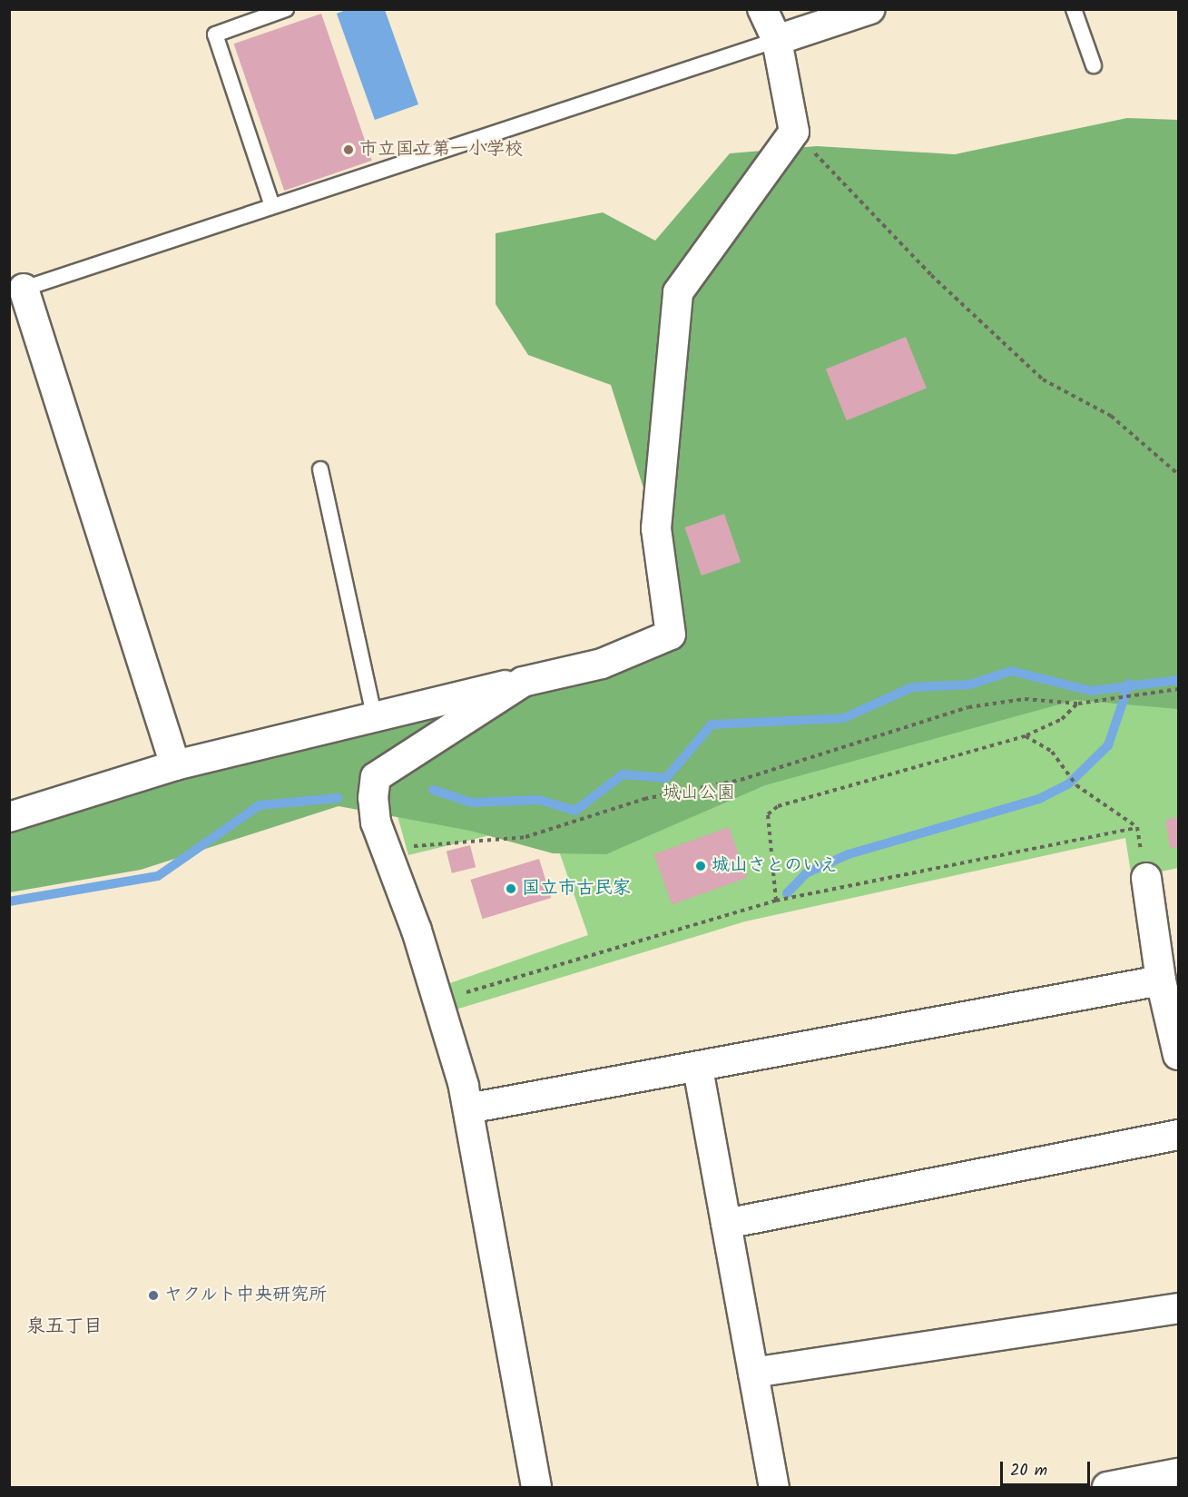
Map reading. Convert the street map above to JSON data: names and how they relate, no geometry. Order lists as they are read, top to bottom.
{
  "districts": ["泉五丁目"],
  "parks": ["城山公園"],
  "places": [
    "市立国立第一小学校",
    "城山さとのいえ",
    "国立市古民家",
    "ヤクルト中央研究所"
  ],
  "scale_bar": "20 m"
}
